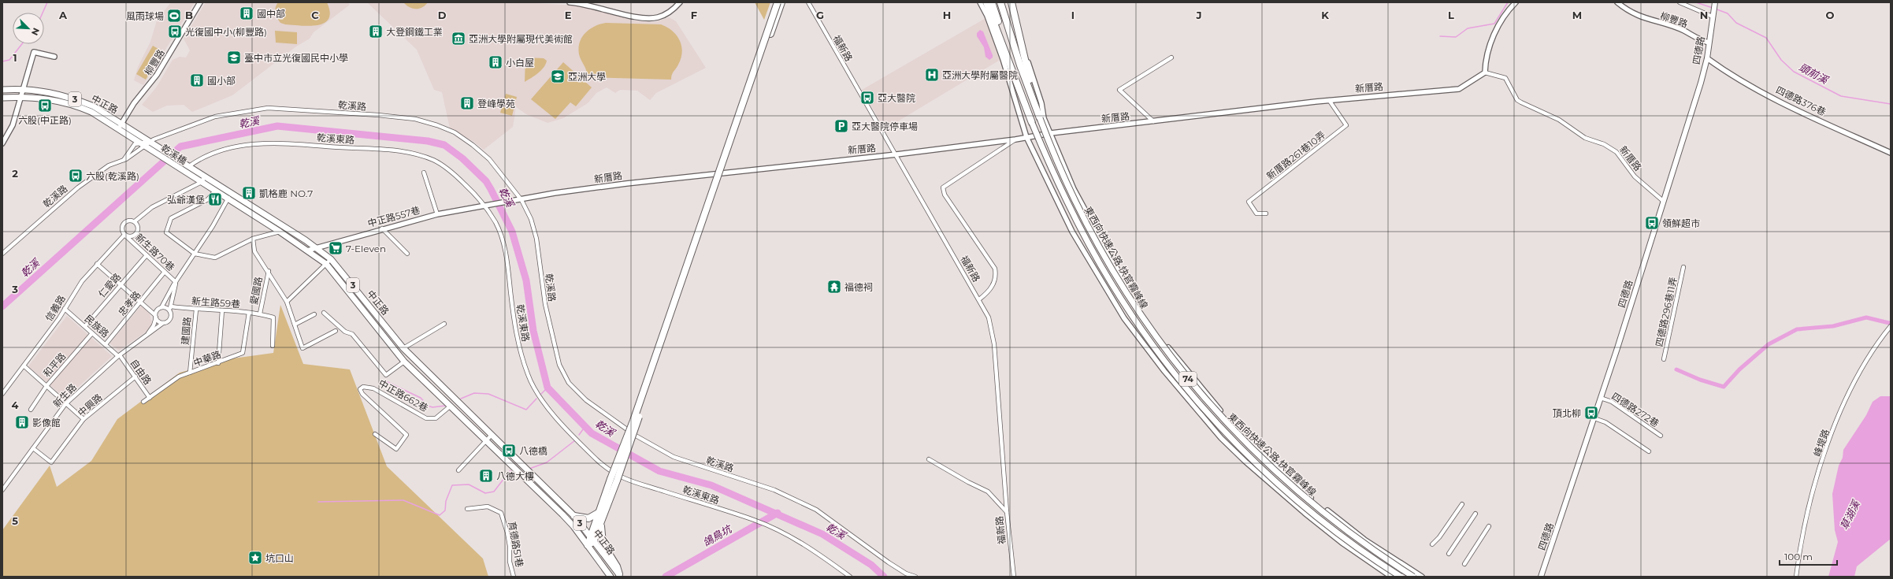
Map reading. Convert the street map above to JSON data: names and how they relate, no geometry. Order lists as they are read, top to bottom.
{
  "streets": {
    "highway": ["74"],
    "main road": [
      "四德路",
      "3",
      "中正路",
      "乾溪橋",
      "東西向快速公路 快官霧峰線"
    ],
    "street": [
      "柳豐路",
      "福新路",
      "新厝路",
      "四德路376巷",
      "乾溪路",
      "乾溪東路",
      "新厝路261巷10弄",
      "中正路557巷",
      "新生路70巷",
      "仁愛路",
      "愛國路",
      "新生路59巷",
      "忠孝路",
      "信義路",
      "四德路296巷11弄",
      "民族路",
      "建國路",
      "中華路",
      "和平路",
      "自由路",
      "新生路",
      "中正路662巷",
      "中興路",
      "四德路272巷",
      "峰堤路",
      "育德路51巷"
    ]
  },
  "crossings": [
    ["柳豐路", "四德路"],
    ["柳豐路", "中正路"],
    ["福新路", "新厝路"],
    ["四德路", "新厝路"],
    ["四德路", "四德路376巷"],
    ["四德路", "四德路272巷"],
    ["新厝路", "乾溪路"],
    ["新厝路", "乾溪東路"],
    ["新厝路", "新厝路261巷10弄"],
    ["新厝路", "中正路557巷"],
    ["中正路", "乾溪路"],
    ["中正路", "乾溪東路"],
    ["中正路", "乾溪橋"],
    ["中正路", "中正路557巷"],
    ["中正路", "新生路"],
    ["中正路", "中正路662巷"],
    ["乾溪東路", "乾溪橋"],
    ["乾溪東路", "中正路557巷"],
    ["新生路70巷", "仁愛路"],
    ["新生路70巷", "忠孝路"],
    ["新生路70巷", "信義路"],
    ["新生路70巷", "新生路"],
    ["東西向快速公路 快官霧峰線", "74"],
    ["仁愛路", "民族路"],
    ["愛國路", "新生路59巷"],
    ["新生路59巷", "建國路"],
    ["新生路59巷", "中華路"],
    ["新生路59巷", "新生路"],
    ["忠孝路", "民族路"],
    ["信義路", "民族路"],
    ["民族路", "和平路"],
    ["民族路", "自由路"],
    ["民族路", "新生路"],
    ["建國路", "中華路"],
    ["中華路", "自由路"],
    ["自由路", "新生路"],
    ["自由路", "中興路"],
    ["新生路", "中興路"]
  ],
  "water": [
    "頭前溪",
    "乾溪",
    "草湖溪",
    "鴿鳥坑"
  ],
  "places": {
    "building": [
      "國中部",
      "大登鋼鐵工業",
      "小白屋",
      "國小部",
      "登峰學苑",
      "凱格鹿 NO.7",
      "影像館",
      "八德大樓"
    ],
    "sports": ["風雨球場"],
    "bus stop": [
      "光復國中小(柳豐路)",
      "亞大醫院",
      "六股(中正路)",
      "六股(乾溪路)",
      "領鮮超市",
      "頂北柳",
      "八德橋"
    ],
    "museum": ["亞洲大學附屬現代美術館"],
    "school or university": ["臺中市立光復國民中小學", "亞洲大學"],
    "hospital": ["亞洲大學附屬醫院"],
    "parking": ["亞大醫院停車場"],
    "restaurant": ["弘爺漢堡"],
    "supermarket": ["7-Eleven"],
    "temple": ["福德祠"],
    "place": ["坑口山"]
  },
  "scale_bar": "100 m",
  "north": "bottom right",
  "grid": {
    "columns": [
      "A",
      "B",
      "C",
      "D",
      "E",
      "F",
      "G",
      "H",
      "I",
      "J",
      "K",
      "L",
      "M",
      "N",
      "O"
    ],
    "rows": [
      "1",
      "2",
      "3",
      "4",
      "5"
    ]
  }
}
